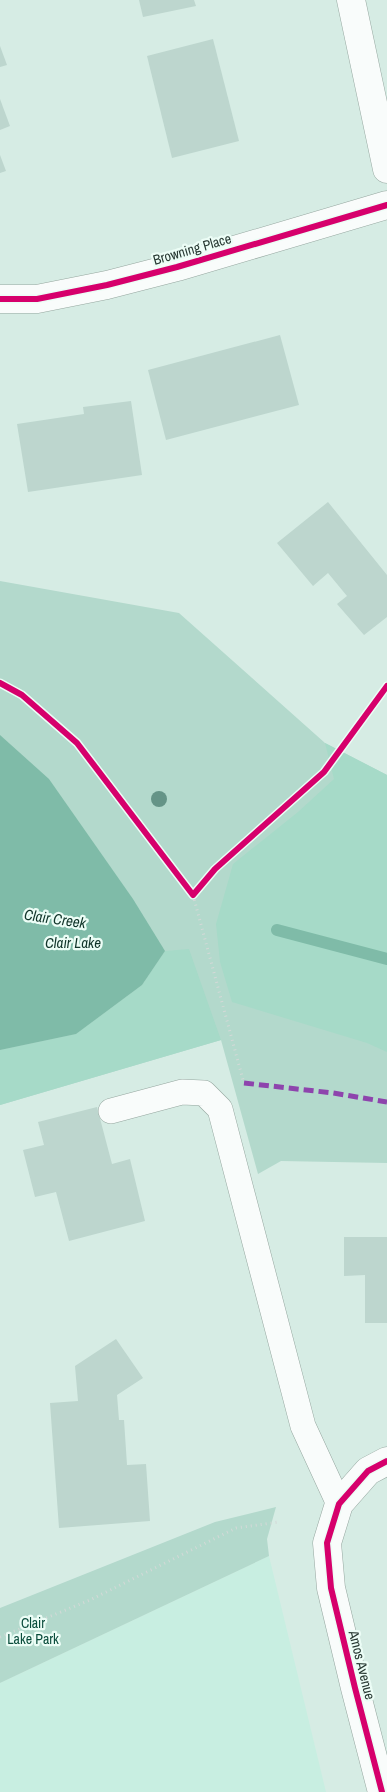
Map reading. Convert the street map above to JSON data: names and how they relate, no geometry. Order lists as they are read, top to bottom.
{
  "streets": {
    "street": ["Browning Place", "Amos Avenue"]
  },
  "water": ["Clair Creek", "Clair Lake"],
  "parks": ["Clair Lake Park"]
}
